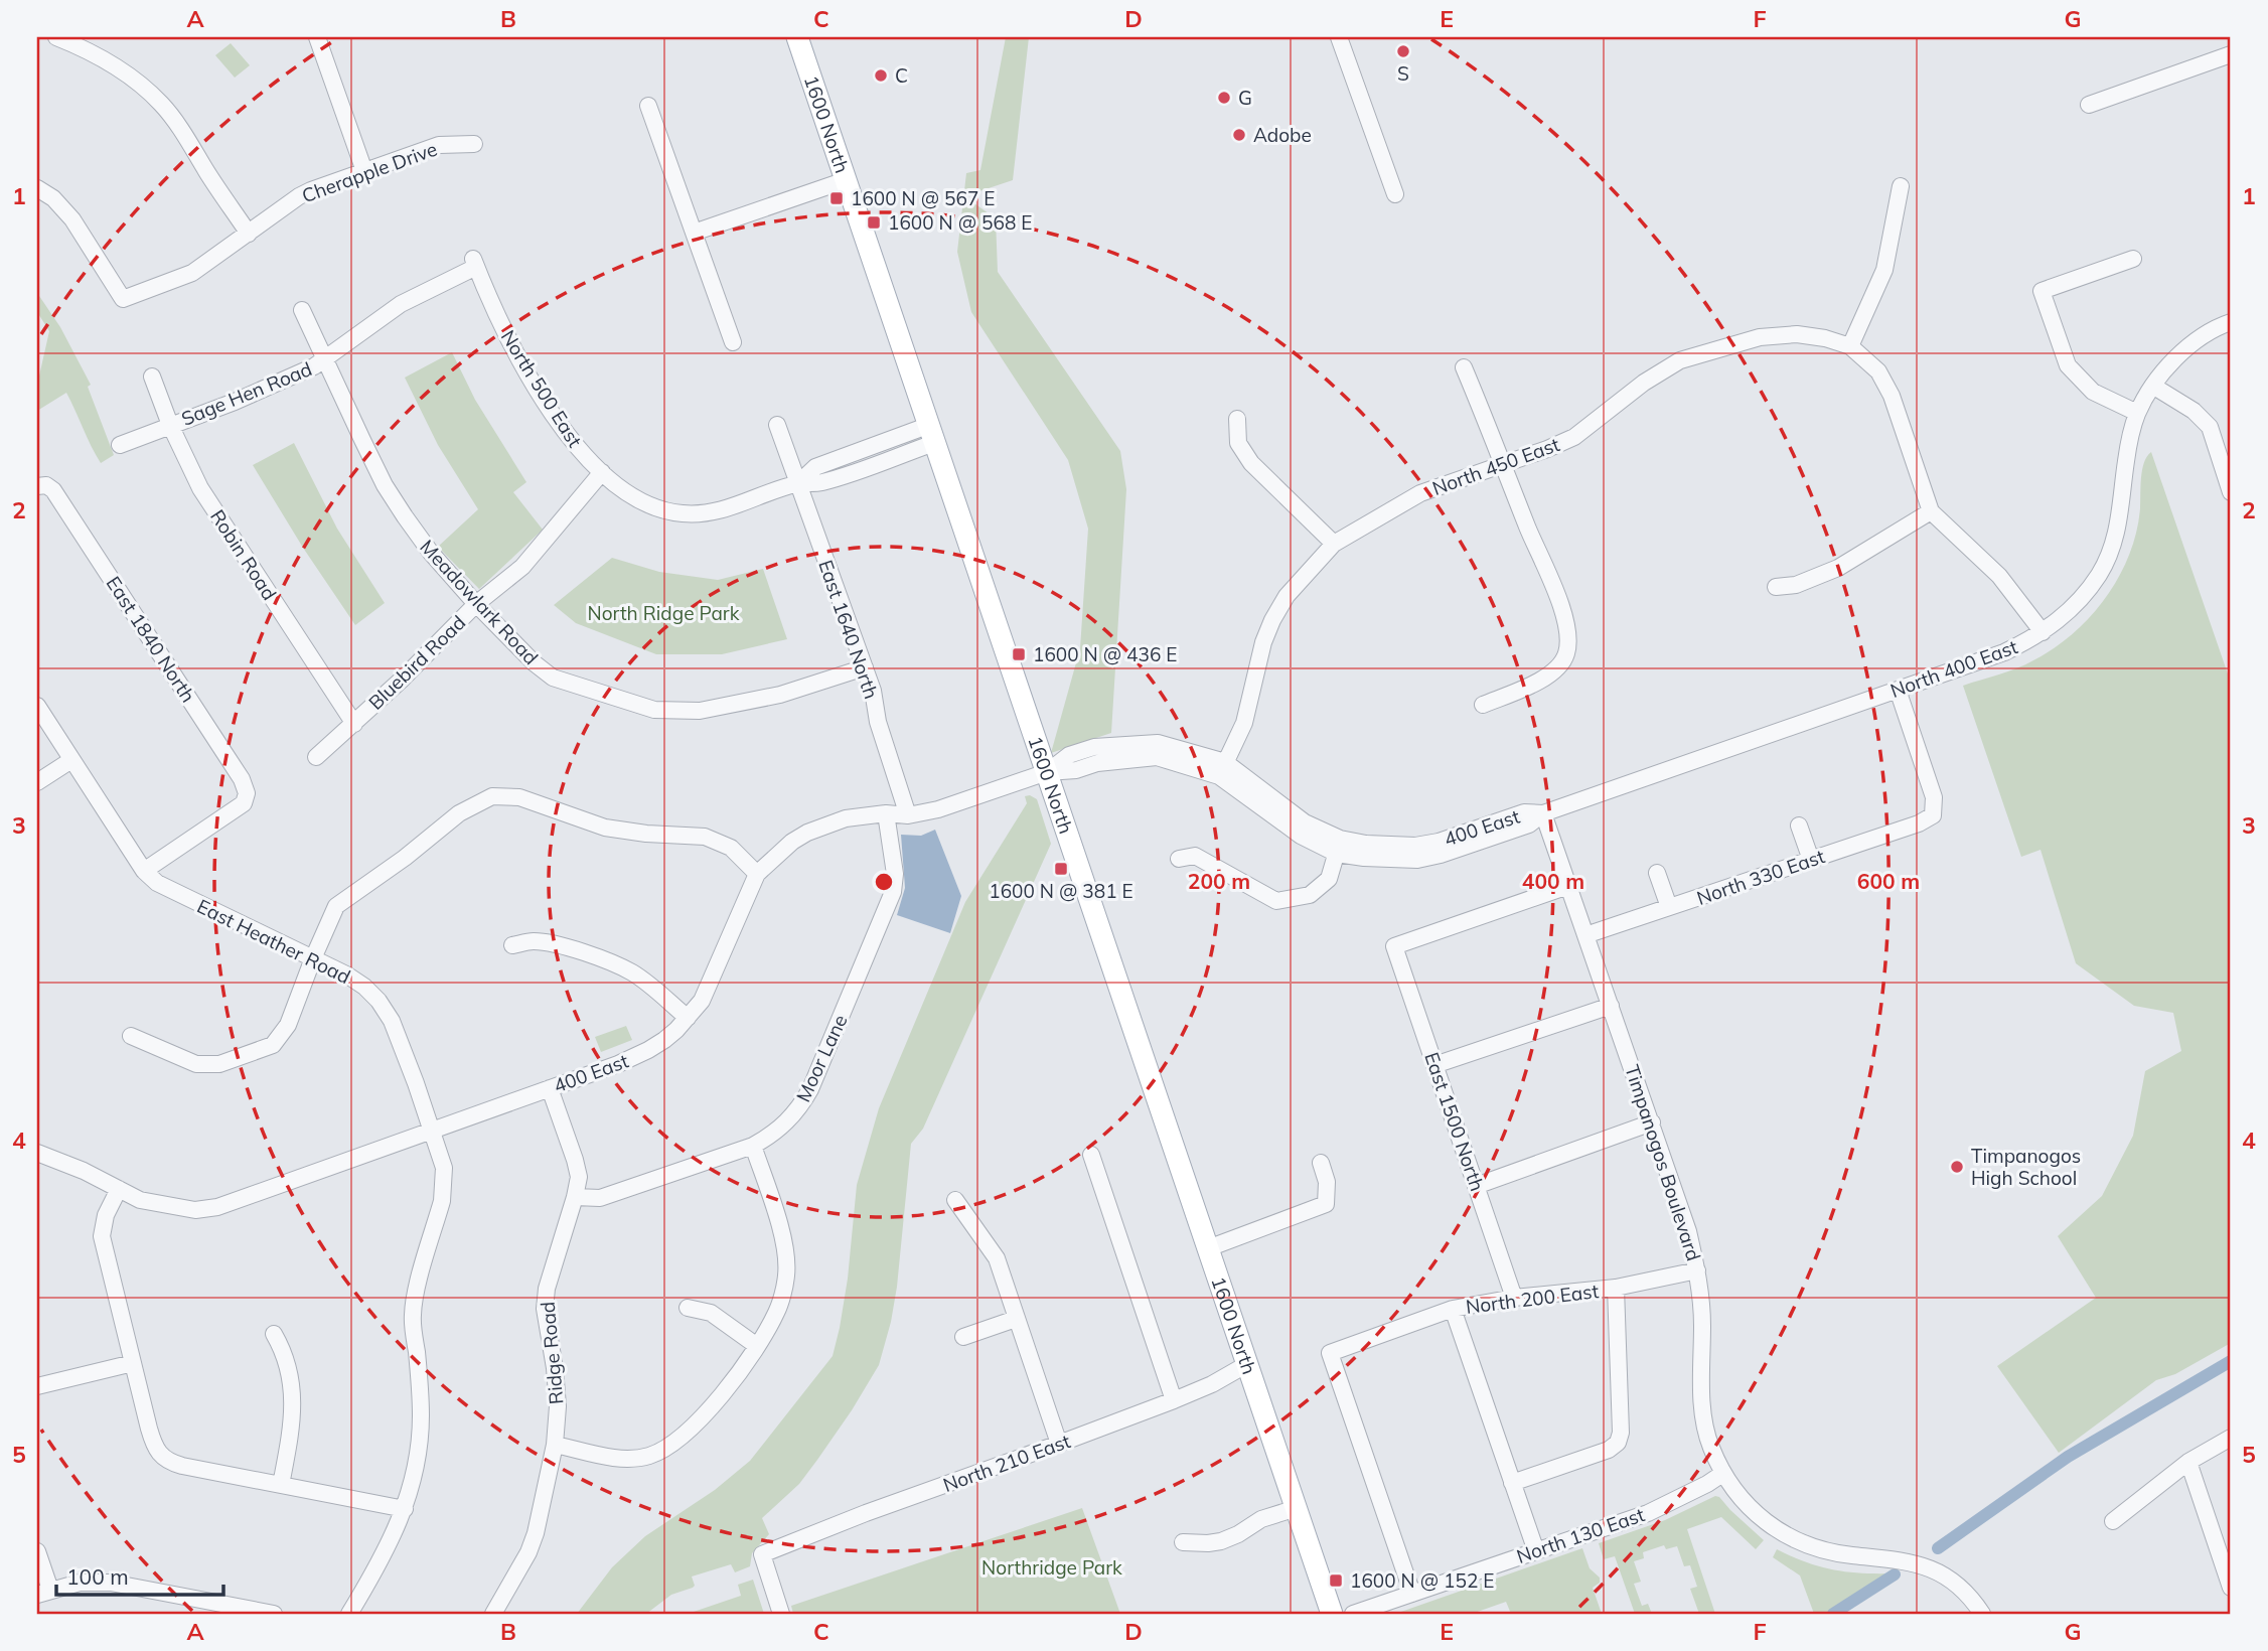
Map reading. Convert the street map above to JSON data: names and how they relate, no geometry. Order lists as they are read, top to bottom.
{
  "streets": {
    "main road": ["1600 North"],
    "street": [
      "Cherapple Drive",
      "North 500 East",
      "Sage Hen Road",
      "North 450 East",
      "Robin Road",
      "Meadowlark Road",
      "East 1640 North",
      "East 1840 North",
      "Bluebird Road",
      "North 400 East",
      "400 East",
      "North 330 East",
      "East Heather Road",
      "Moor Lane",
      "East 1500 North",
      "Timpanogos Boulevard",
      "North 200 East",
      "Ridge Road",
      "North 210 East",
      "North 130 East"
    ]
  },
  "crossings": [
    ["1600 North", "North 500 East"],
    ["1600 North", "400 East"],
    ["1600 North", "North 210 East"],
    ["North 500 East", "Sage Hen Road"],
    ["North 500 East", "East 1640 North"],
    ["North 500 East", "Bluebird Road"],
    ["Sage Hen Road", "Robin Road"],
    ["Sage Hen Road", "Meadowlark Road"],
    ["North 450 East", "400 East"],
    ["Robin Road", "Bluebird Road"],
    ["Meadowlark Road", "East 1640 North"],
    ["Meadowlark Road", "Bluebird Road"],
    ["East 1640 North", "400 East"],
    ["East 1840 North", "East Heather Road"],
    ["North 400 East", "400 East"],
    ["North 400 East", "North 330 East"],
    ["North 400 East", "Timpanogos Boulevard"],
    ["400 East", "East Heather Road"],
    ["400 East", "Moor Lane"],
    ["400 East", "Timpanogos Boulevard"],
    ["400 East", "Ridge Road"],
    ["North 330 East", "Timpanogos Boulevard"],
    ["Moor Lane", "Ridge Road"],
    ["East 1500 North", "Timpanogos Boulevard"],
    ["East 1500 North", "North 200 East"],
    ["Timpanogos Boulevard", "North 200 East"],
    ["Timpanogos Boulevard", "North 130 East"],
    ["North 200 East", "North 130 East"]
  ],
  "parks": ["North Ridge Park", "Northridge Park"],
  "places": {
    "other": [
      "S",
      "C",
      "G",
      "Adobe",
      "Timpanogos High School"
    ],
    "transit": [
      "1600 N @ 567 E",
      "1600 N @ 568 E",
      "1600 N @ 436 E",
      "1600 N @ 381 E",
      "1600 N @ 152 E"
    ]
  },
  "scale_bar": "100 m",
  "grid": {
    "columns": [
      "A",
      "B",
      "C",
      "D",
      "E",
      "F",
      "G"
    ],
    "rows": [
      "1",
      "2",
      "3",
      "4",
      "5"
    ]
  },
  "rings": ["200 m", "400 m", "600 m"]
}
